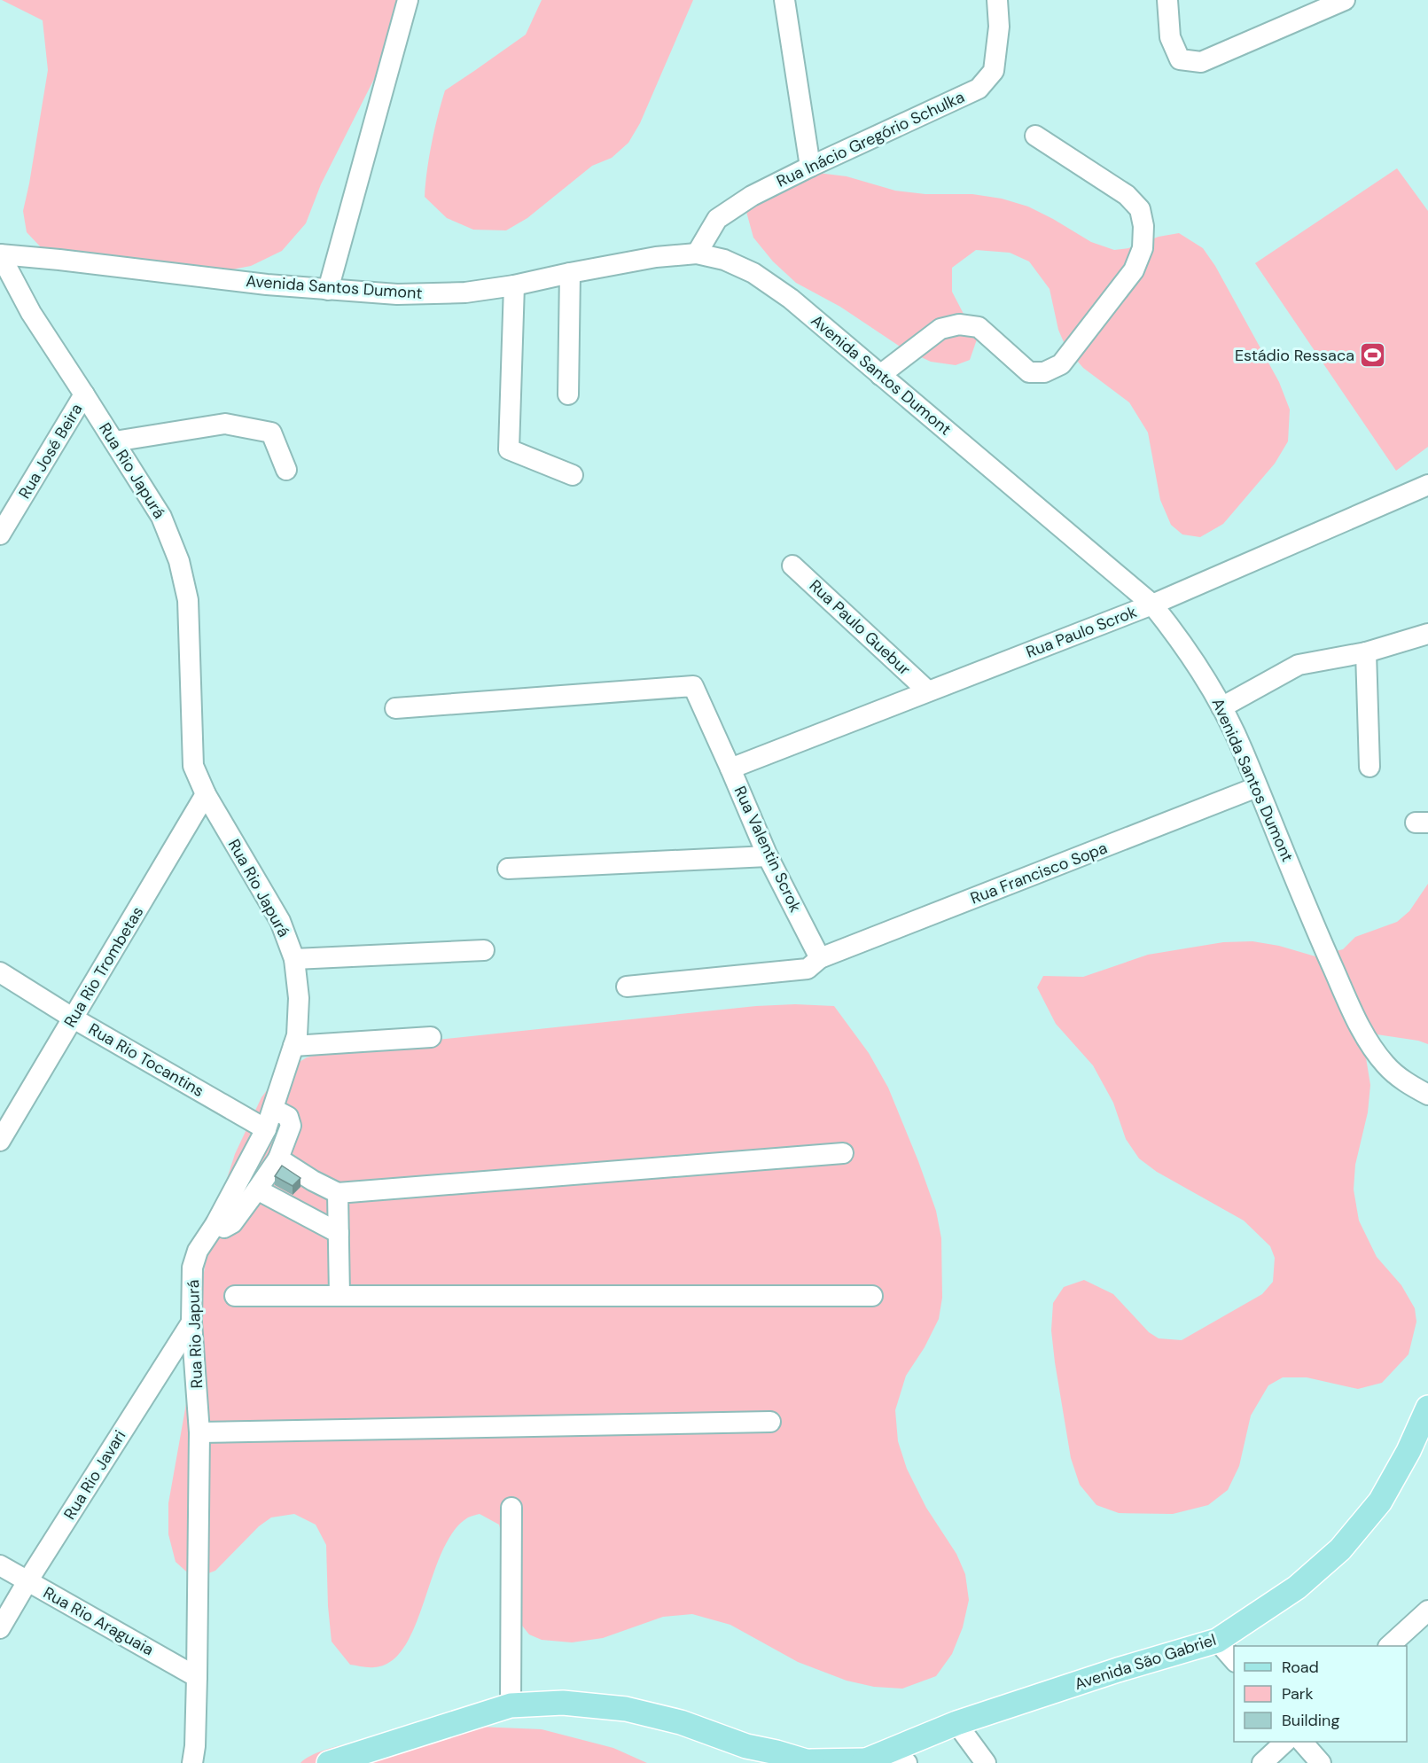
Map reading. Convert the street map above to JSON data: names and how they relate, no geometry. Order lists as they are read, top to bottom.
{
  "streets": {
    "main road": ["Avenida São Gabriel"],
    "street": [
      "Rua Inácio Gregório Schulka",
      "Avenida Santos Dumont",
      "Rua José Beira",
      "Rua Rio Japurá",
      "Rua Paulo Guebur",
      "Rua Paulo Scrok",
      "Rua Valentin Scrok",
      "Rua Francisco Sopa",
      "Rua Rio Trombetas",
      "Rua Rio Tocantins",
      "Rua Rio Javari",
      "Rua Rio Araguaia"
    ]
  },
  "crossings": [
    ["Rua Inácio Gregório Schulka", "Avenida Santos Dumont"],
    ["Avenida Santos Dumont", "Rua Rio Japurá"],
    ["Avenida Santos Dumont", "Rua Paulo Scrok"],
    ["Avenida Santos Dumont", "Rua Francisco Sopa"],
    ["Rua José Beira", "Rua Rio Japurá"],
    ["Rua Rio Japurá", "Rua Rio Trombetas"],
    ["Rua Rio Japurá", "Rua Rio Tocantins"],
    ["Rua Rio Japurá", "Rua Rio Javari"],
    ["Rua Rio Japurá", "Rua Rio Araguaia"],
    ["Rua Paulo Guebur", "Rua Paulo Scrok"],
    ["Rua Paulo Scrok", "Rua Valentin Scrok"],
    ["Rua Valentin Scrok", "Rua Francisco Sopa"],
    ["Rua Rio Trombetas", "Rua Rio Tocantins"],
    ["Rua Rio Javari", "Rua Rio Araguaia"]
  ],
  "places": {
    "sports": ["Estádio Ressaca"]
  },
  "legend": ["Road", "Park", "Building"]
}
